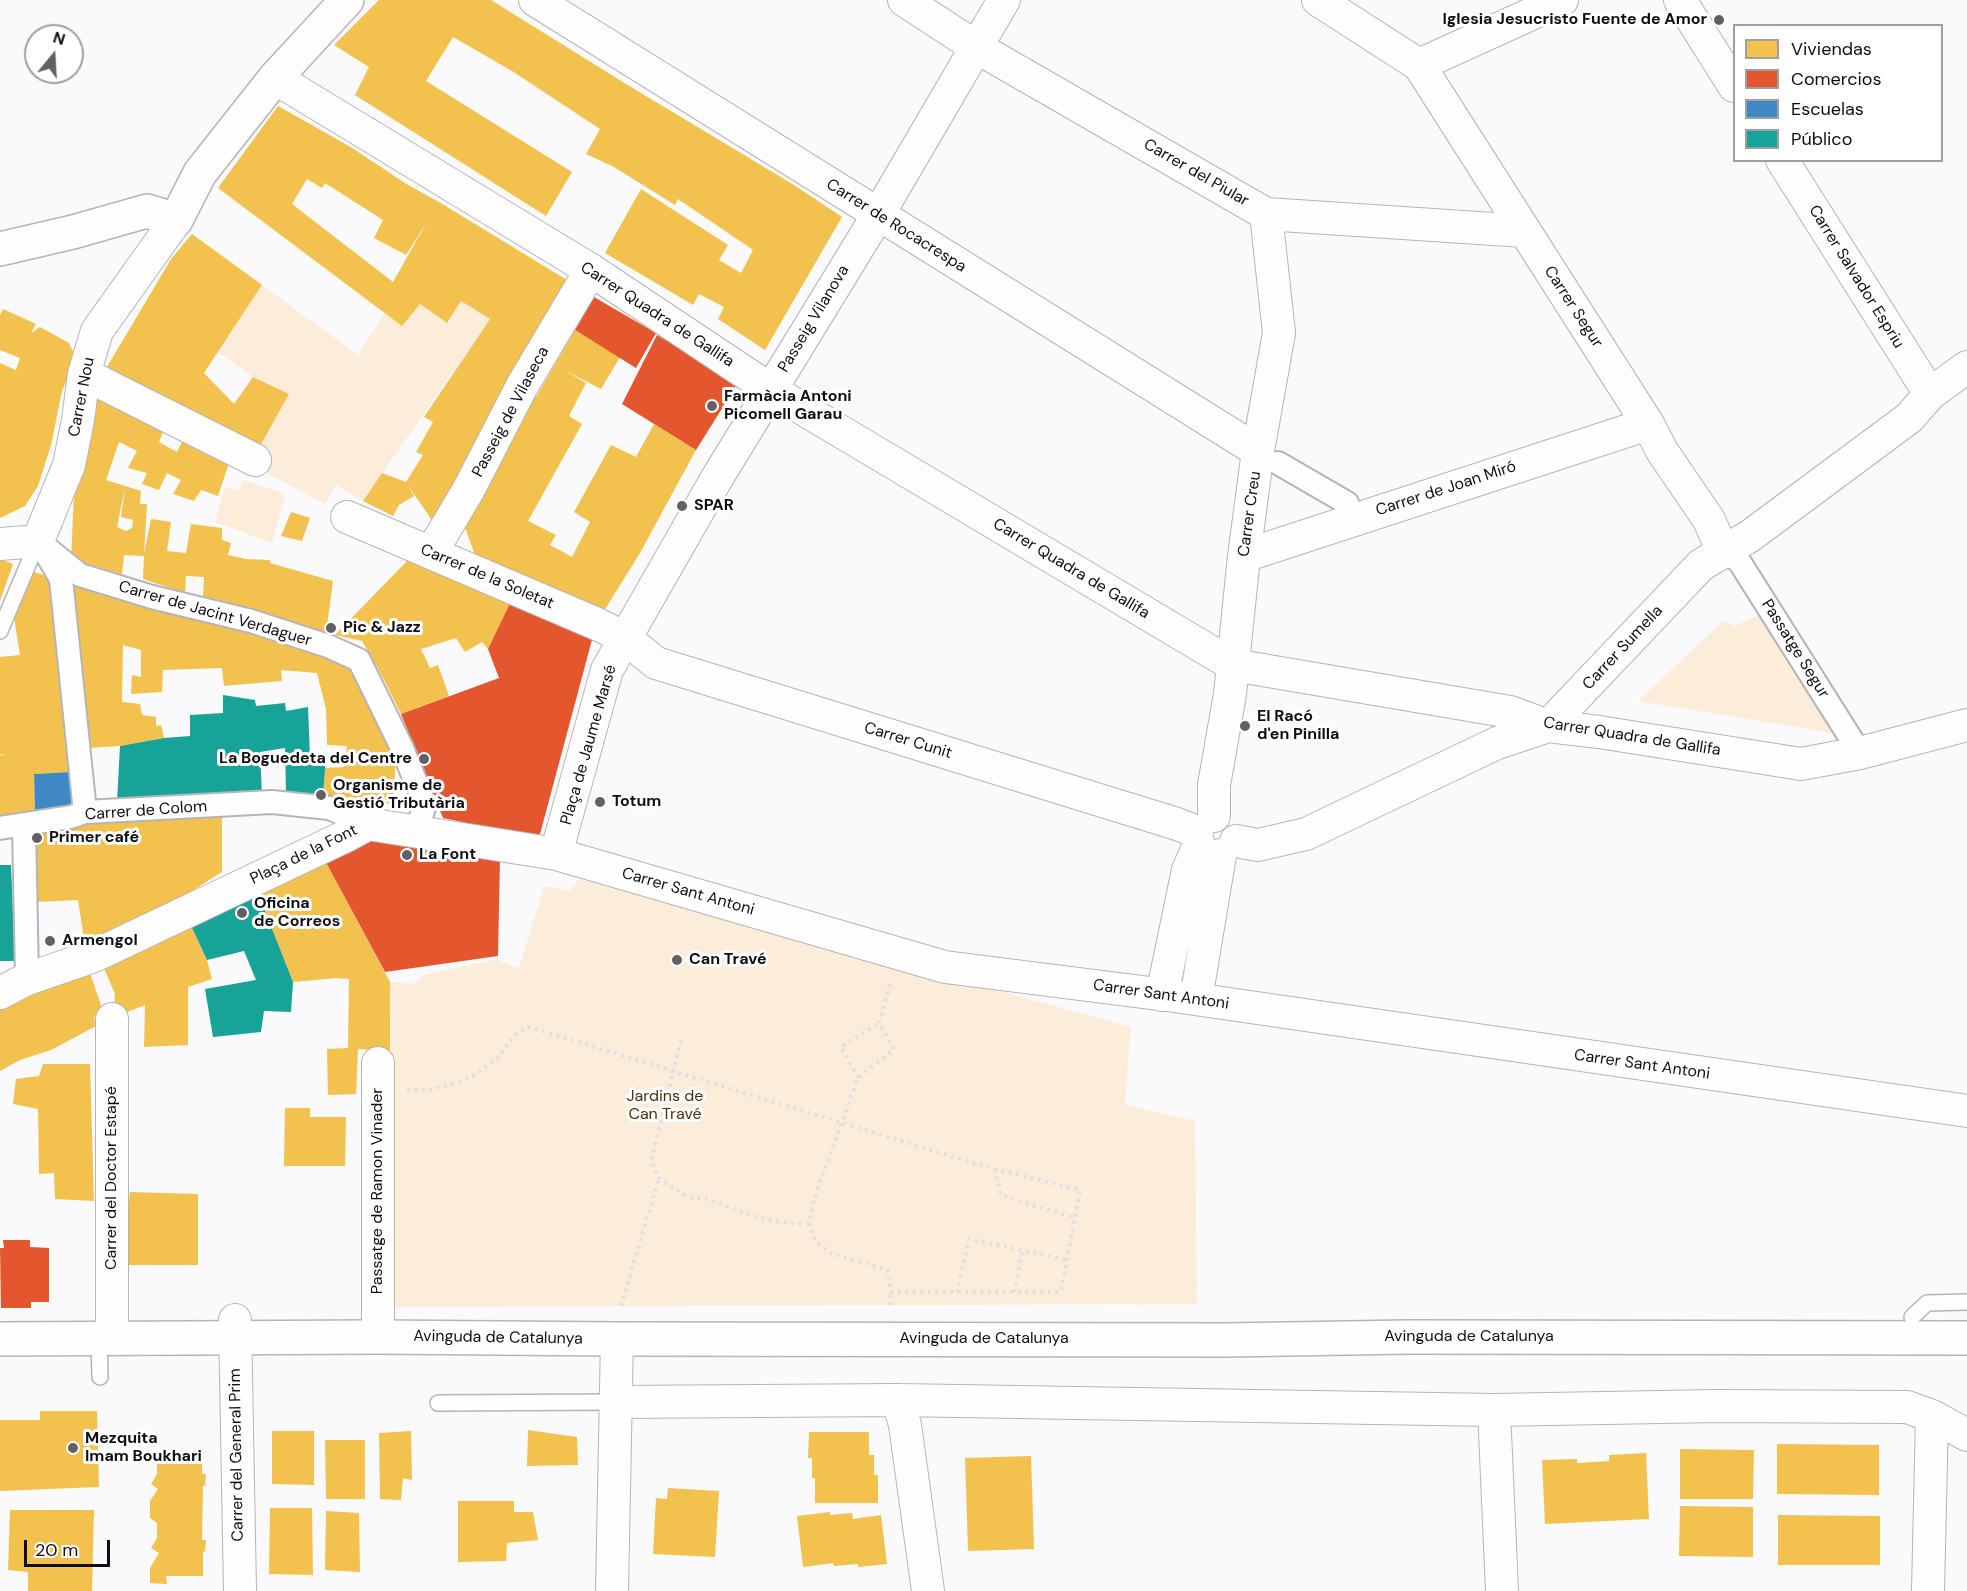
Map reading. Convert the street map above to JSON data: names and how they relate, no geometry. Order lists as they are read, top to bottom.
{
  "streets": {
    "main road": ["Carrer Nou", "Avinguda de Catalunya"],
    "street": [
      "Carrer del Piular",
      "Carrer de Rocacrespa",
      "Carrer Salvador Espriu",
      "Carrer Segur",
      "Carrer Quadra de Gallifa",
      "Passeig Vilanova",
      "Passeig de Vilaseca",
      "Carrer de Joan Miró",
      "Carrer Creu",
      "Carrer de la Soletat",
      "Carrer de Jacint Verdaguer",
      "Carrer Sumella",
      "Passatge Segur",
      "Carrer Cunit",
      "Plaça de Jaume Marsé",
      "Carrer de Colom",
      "Plaça de la Font",
      "Carrer Sant Antoni",
      "Carrer del Doctor Estapé",
      "Passatge de Ramon Vinader",
      "Carrer del General Prim"
    ]
  },
  "crossings": [
    ["Carrer del Piular", "Carrer Segur"],
    ["Carrer del Piular", "Passeig Vilanova"],
    ["Carrer del Piular", "Carrer Creu"],
    ["Carrer de Rocacrespa", "Passeig Vilanova"],
    ["Carrer de Rocacrespa", "Carrer Creu"],
    ["Carrer Salvador Espriu", "Carrer Sumella"],
    ["Carrer Segur", "Carrer de Joan Miró"],
    ["Carrer Segur", "Carrer Sumella"],
    ["Carrer Segur", "Passatge Segur"],
    ["Carrer Quadra de Gallifa", "Passeig Vilanova"],
    ["Carrer Quadra de Gallifa", "Carrer Nou"],
    ["Carrer Quadra de Gallifa", "Passeig de Vilaseca"],
    ["Carrer Quadra de Gallifa", "Carrer Creu"],
    ["Carrer Quadra de Gallifa", "Carrer Sumella"],
    ["Carrer Quadra de Gallifa", "Passatge Segur"],
    ["Passeig Vilanova", "Carrer de la Soletat"],
    ["Passeig Vilanova", "Carrer Cunit"],
    ["Passeig Vilanova", "Plaça de Jaume Marsé"],
    ["Carrer Nou", "Carrer de Jacint Verdaguer"],
    ["Passeig de Vilaseca", "Carrer de la Soletat"],
    ["Carrer de Joan Miró", "Carrer Creu"],
    ["Carrer Creu", "Carrer Sumella"],
    ["Carrer Creu", "Carrer Cunit"],
    ["Carrer Creu", "Carrer Sant Antoni"],
    ["Carrer de la Soletat", "Carrer Cunit"],
    ["Carrer de la Soletat", "Plaça de Jaume Marsé"],
    ["Carrer de Jacint Verdaguer", "Carrer Sant Antoni"],
    ["Carrer Sumella", "Passatge Segur"],
    ["Carrer Sumella", "Carrer Cunit"],
    ["Carrer Cunit", "Plaça de Jaume Marsé"],
    ["Plaça de Jaume Marsé", "Carrer Sant Antoni"],
    ["Carrer de Colom", "Plaça de la Font"],
    ["Plaça de la Font", "Carrer Sant Antoni"],
    ["Carrer del Doctor Estapé", "Avinguda de Catalunya"],
    ["Passatge de Ramon Vinader", "Avinguda de Catalunya"],
    ["Avinguda de Catalunya", "Carrer del General Prim"]
  ],
  "parks": ["Jardins de Can Travé"],
  "places": [
    "Iglesia Jesucristo Fuente de Amor",
    "Farmàcia Antoni Picomell Garau",
    "SPAR",
    "Pic & Jazz",
    "El Racó d'en Pinilla",
    "La Boguedeta del Centre",
    "Organisme de Gestió Tributària",
    "Totum",
    "Primer café",
    "La Font",
    "Oficina de Correos",
    "Armengol",
    "Can Travé",
    "Mezquita Imam Boukhari"
  ],
  "legend": [
    "Viviendas",
    "Comercios",
    "Escuelas",
    "Público"
  ],
  "scale_bar": "20 m",
  "north": "top"
}
